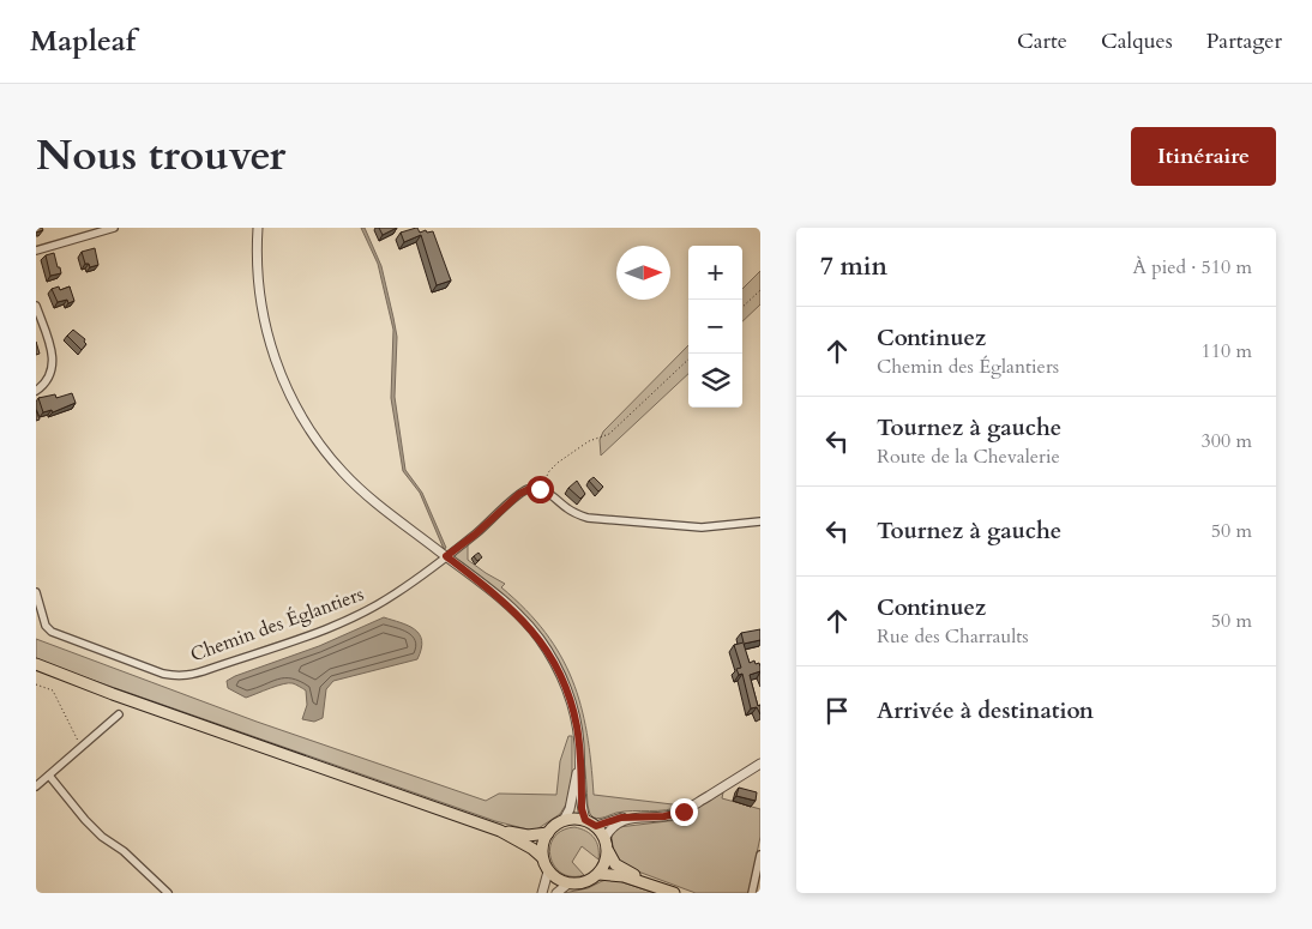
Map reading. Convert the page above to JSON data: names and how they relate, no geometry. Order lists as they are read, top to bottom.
{
  "streets": {
    "street": ["Chemin des Églantiers"]
  },
  "north": "right",
  "page": {
    "header": "Mapleaf",
    "nav": ["Carte", "Calques", "Partager"],
    "title": "Nous trouver",
    "buttons": "Itinéraire",
    "heading": ["7 min", "À pied · 510 m"],
    "map_buttons": ["+", "−"],
    "list": [
      ["Continuez", "Chemin des Églantiers", "110 m"],
      ["Tournez à gauche", "Route de la Chevalerie", "300 m"],
      ["Tournez à gauche", "50 m"],
      ["Continuez", "Rue des Charraults", "50 m"],
      "Arrivée à destination"
    ]
  }
}
